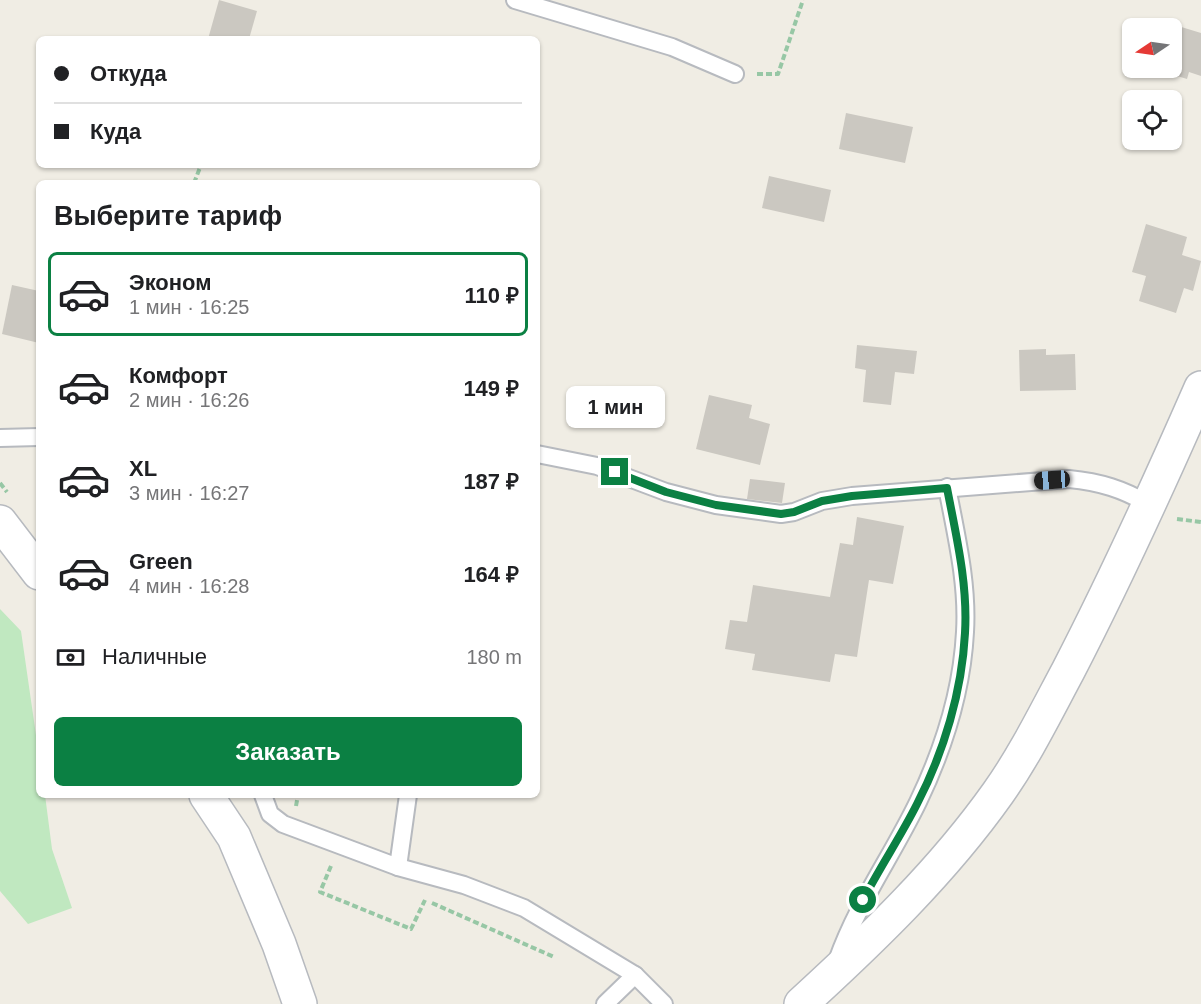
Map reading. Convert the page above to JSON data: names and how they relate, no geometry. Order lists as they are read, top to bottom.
{
  "north": "left",
  "page": {
    "banner": ["Откуда", "Куда"],
    "heading": "Выберите тариф",
    "list": [
      {
        "name": "Эконом",
        "note": "1 мин · 16:25",
        "value": "110 ₽"
      },
      {
        "name": "Комфорт",
        "note": "2 мин · 16:26",
        "value": "149 ₽"
      },
      {
        "name": "XL",
        "note": "3 мин · 16:27",
        "value": "187 ₽"
      },
      {
        "name": "Green",
        "note": "4 мин · 16:28",
        "value": "164 ₽"
      }
    ],
    "bubble": "1 мин",
    "pay": ["Наличные", "180 m"],
    "buttons": "Заказать"
  }
}
